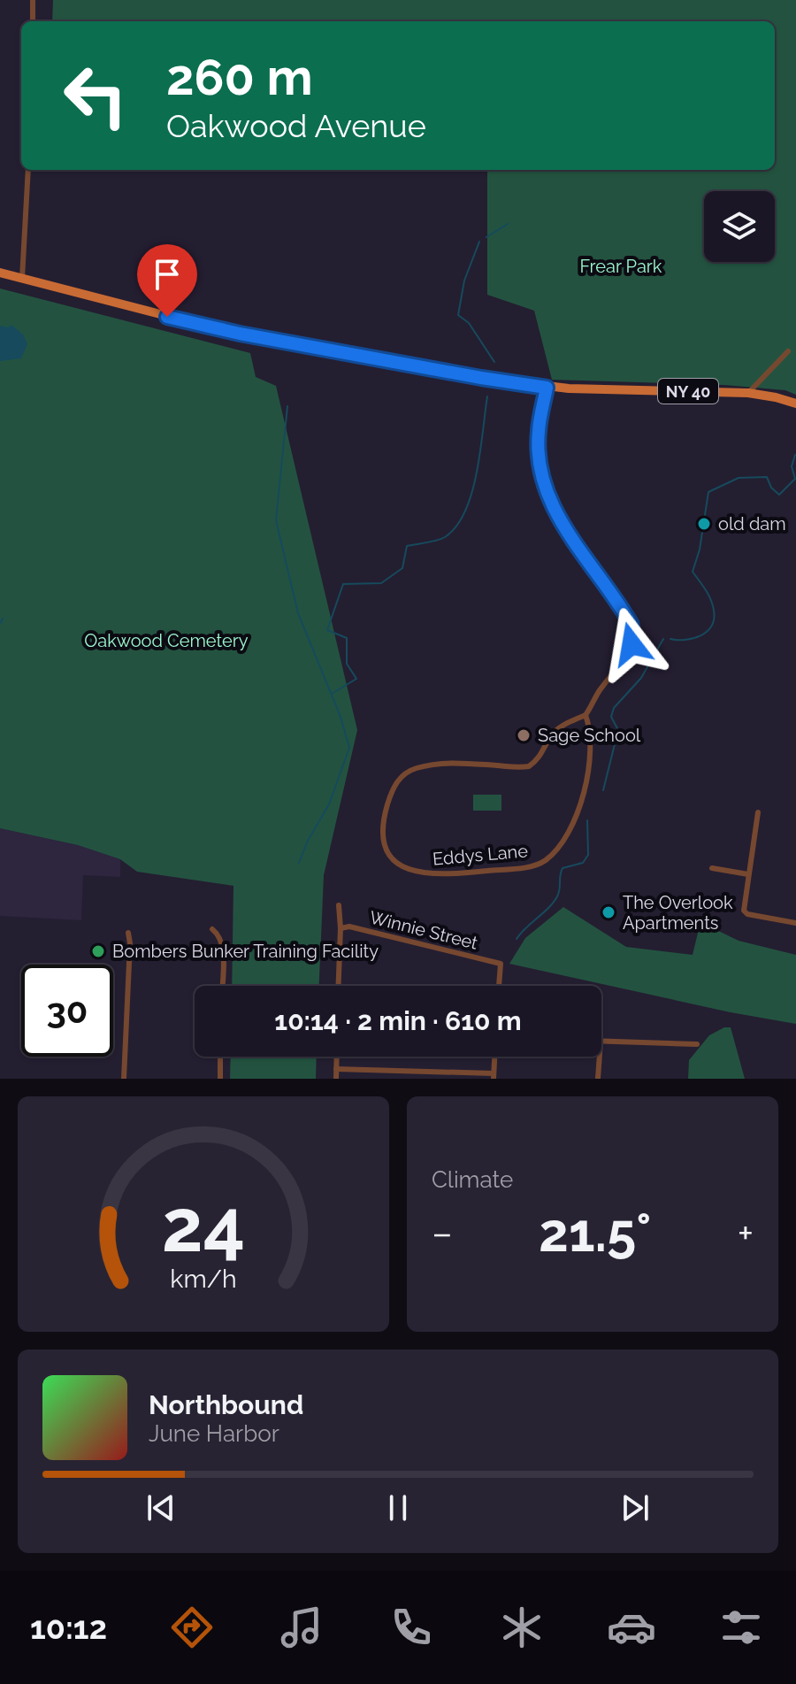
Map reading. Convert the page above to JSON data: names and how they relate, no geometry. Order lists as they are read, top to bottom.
{
  "streets": {
    "main road": ["NY 40"],
    "street": ["Eddys Lane", "Winnie Street"]
  },
  "crossings": [
    ["NY 40", "Eddys Lane"]
  ],
  "parks": ["Frear Park", "Oakwood Cemetery"],
  "places": [
    "old dam",
    "Sage School",
    "The Overlook Apartments",
    "Bombers Bunker Training Facility"
  ],
  "page": {
    "turn": ["260 m", "Oakwood Avenue"],
    "limit": "30",
    "trip": "10:14 · 2 min · 610 m",
    "tile": "Climate",
    "heat": ["−", "21.5°", "+"],
    "song": ["Northbound", "June Harbor"],
    "tabs": "10:12",
    "gauge": ["24", "km/h"]
  }
}
